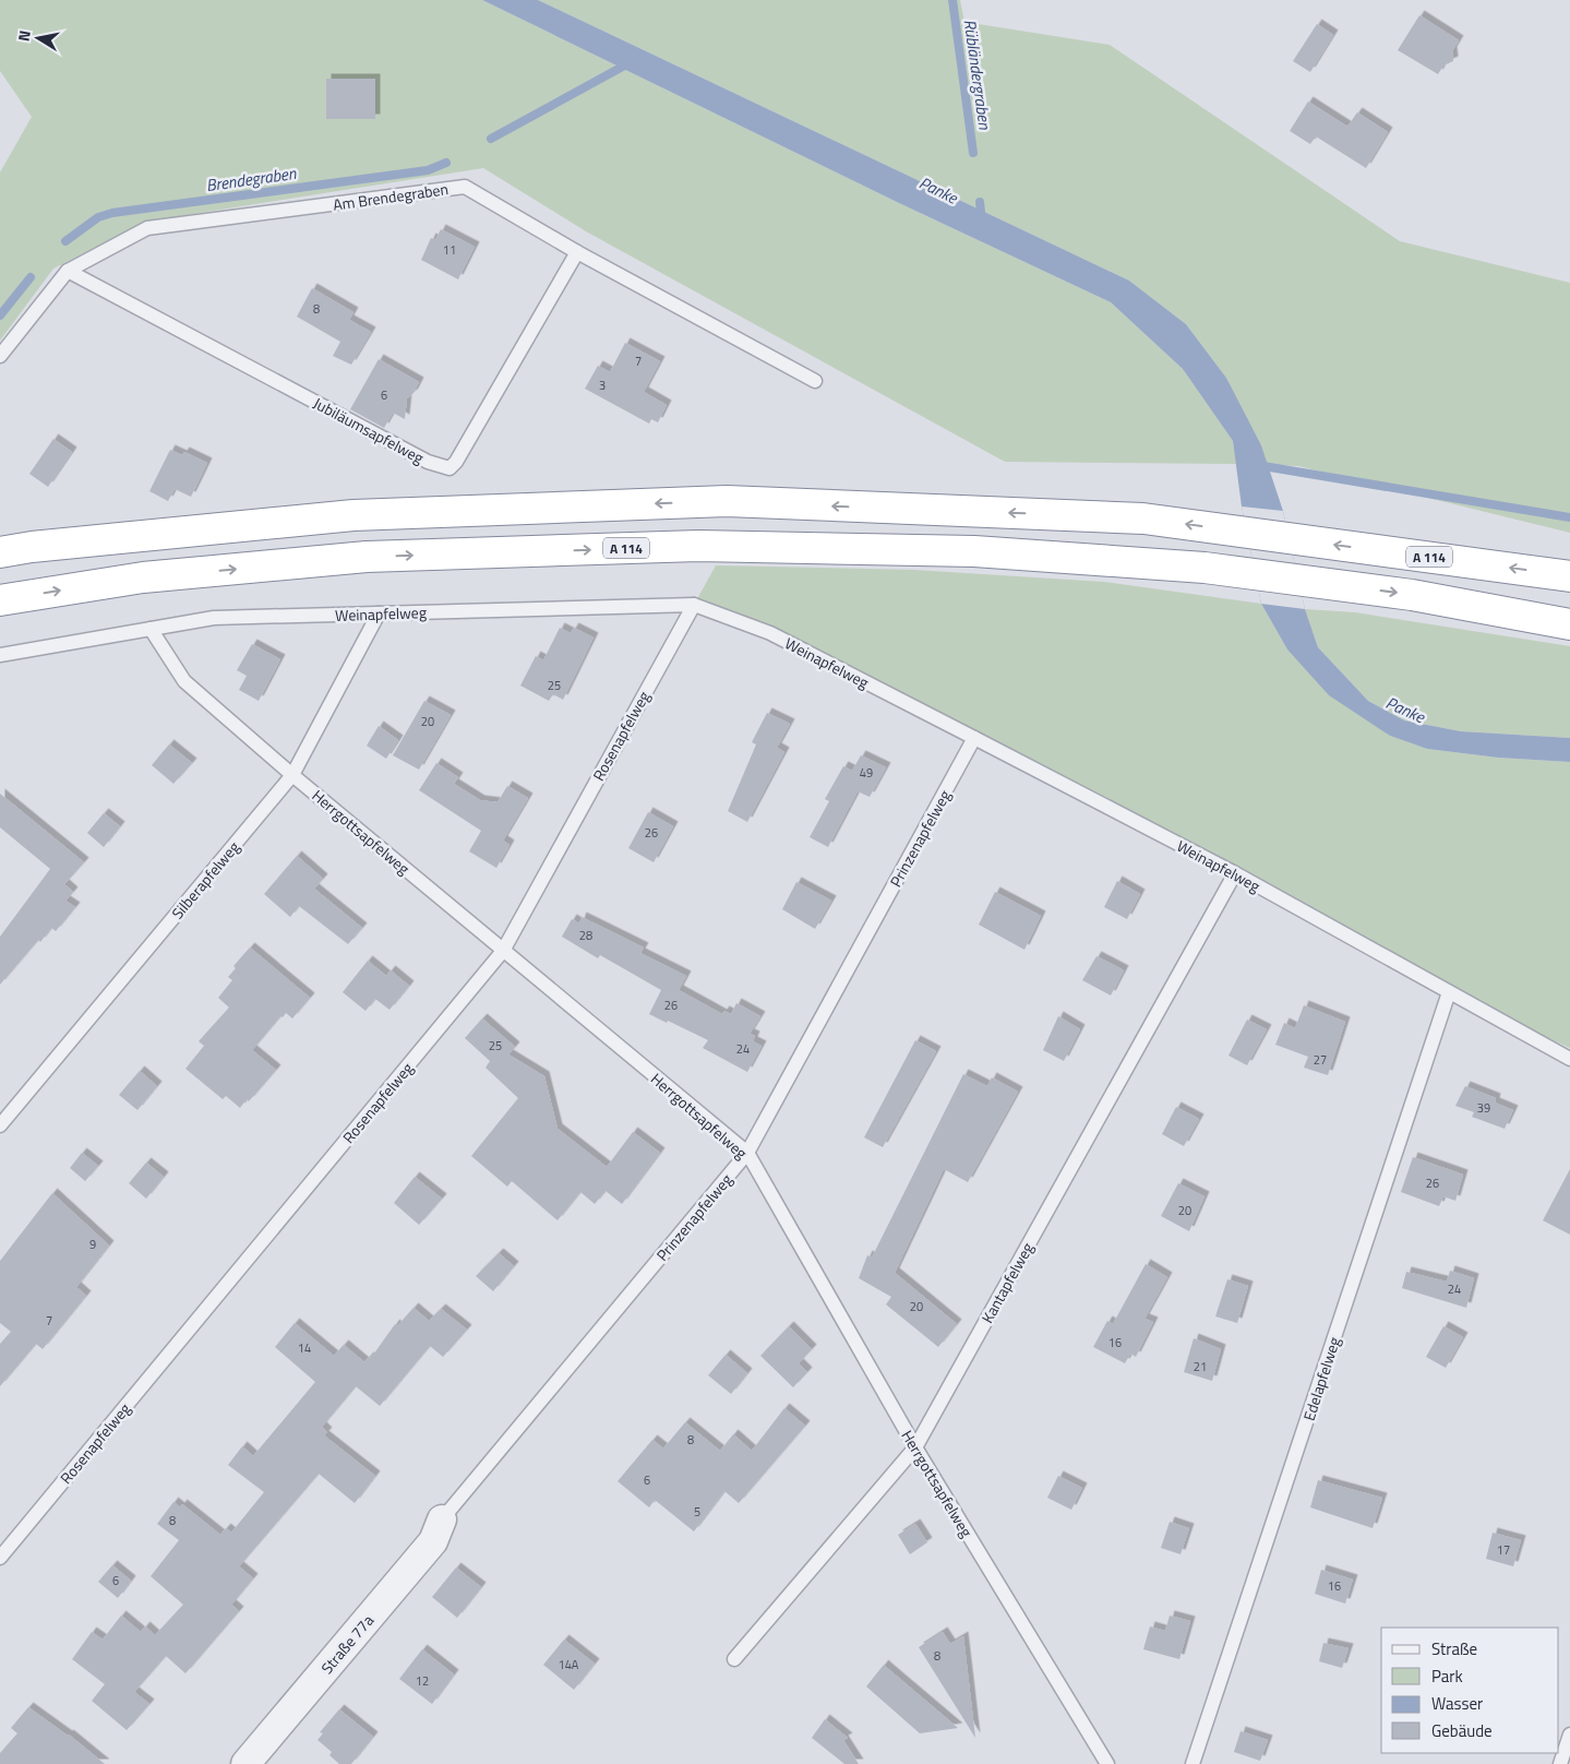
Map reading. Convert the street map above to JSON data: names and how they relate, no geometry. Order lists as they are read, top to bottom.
{
  "streets": {
    "highway": ["A 114"],
    "street": ["Straße 77a"],
    "lane": [
      "Am Brendegraben",
      "Jubiläumsapfelweg",
      "Weinapfelweg",
      "Rosenapfelweg",
      "Herrgottsapfelweg",
      "Prinzenapfelweg",
      "Silberapfelweg",
      "Kantapfelweg",
      "Edelapfelweg"
    ]
  },
  "crossings": [
    ["Am Brendegraben", "Jubiläumsapfelweg"],
    ["Weinapfelweg", "Rosenapfelweg"],
    ["Weinapfelweg", "Herrgottsapfelweg"],
    ["Weinapfelweg", "Prinzenapfelweg"],
    ["Weinapfelweg", "Silberapfelweg"],
    ["Weinapfelweg", "Kantapfelweg"],
    ["Weinapfelweg", "Edelapfelweg"],
    ["Rosenapfelweg", "Herrgottsapfelweg"],
    ["Herrgottsapfelweg", "Prinzenapfelweg"],
    ["Herrgottsapfelweg", "Silberapfelweg"],
    ["Herrgottsapfelweg", "Kantapfelweg"],
    ["Prinzenapfelweg", "Straße 77a"]
  ],
  "water": ["Rübländergraben", "Brendegraben", "Panke"],
  "house_numbers": [
    "11",
    "8",
    "7",
    "3",
    "6",
    "25",
    "20",
    "49",
    "26",
    "28",
    "26",
    "25",
    "24",
    "27",
    "39",
    "26",
    "20",
    "9",
    "24",
    "20",
    "7",
    "16",
    "14",
    "21",
    "8",
    "6",
    "5",
    "8",
    "17",
    "6",
    "16",
    "8",
    "14A",
    "12"
  ],
  "legend": [
    "Straße",
    "Park",
    "Wasser",
    "Gebäude"
  ],
  "north": "left"
}
